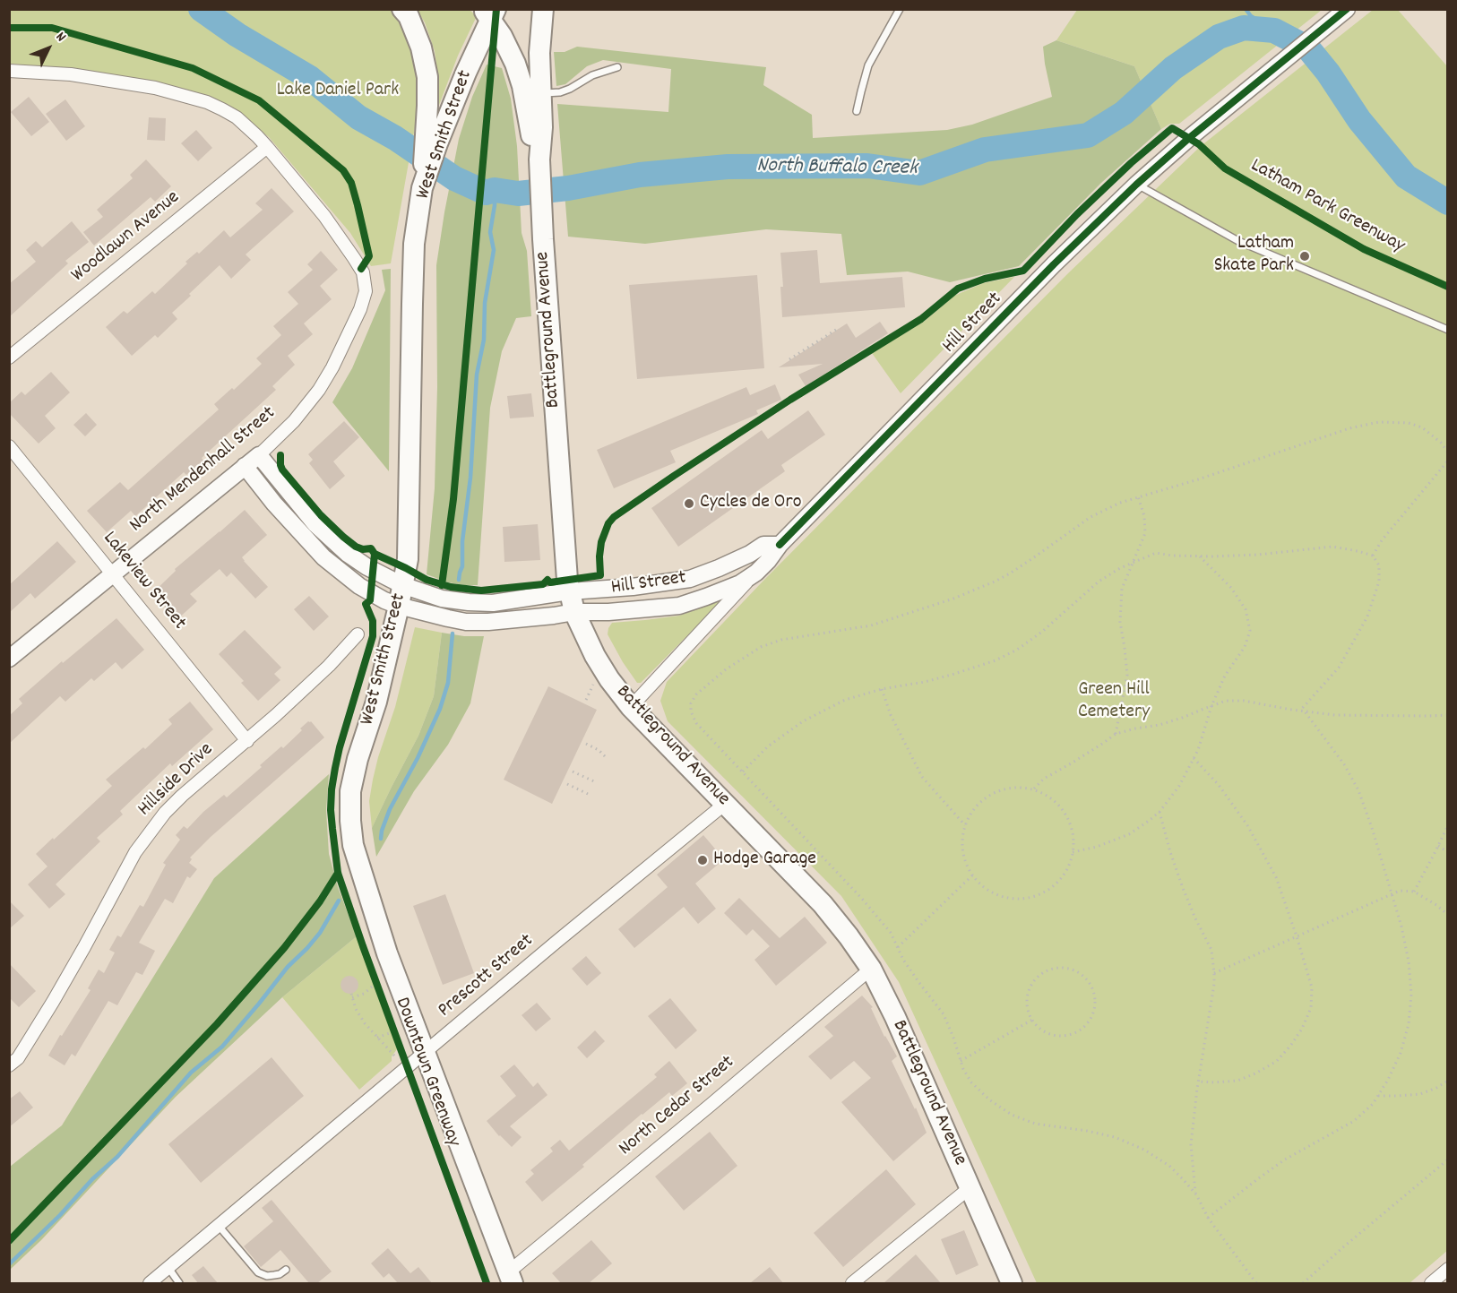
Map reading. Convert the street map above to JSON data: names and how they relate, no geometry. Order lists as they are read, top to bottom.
{
  "streets": {
    "main road": ["West Smith Street", "Battleground Avenue"],
    "street": [
      "Woodlawn Avenue",
      "Hill Street",
      "North Mendenhall Street",
      "Lakeview Street",
      "Hillside Drive",
      "Prescott Street",
      "North Cedar Street"
    ],
    "cycle path": ["Latham Park Greenway", "Downtown Greenway"]
  },
  "crossings": [
    ["West Smith Street", "Hill Street"],
    ["West Smith Street", "Prescott Street"],
    ["West Smith Street", "North Cedar Street"],
    ["Woodlawn Avenue", "North Mendenhall Street"],
    ["Hill Street", "Battleground Avenue"],
    ["Hill Street", "North Mendenhall Street"],
    ["Battleground Avenue", "Prescott Street"],
    ["Battleground Avenue", "North Cedar Street"],
    ["North Mendenhall Street", "Lakeview Street"],
    ["Lakeview Street", "Hillside Drive"]
  ],
  "water": ["North Buffalo Creek"],
  "parks": ["Lake Daniel Park", "Green Hill Cemetery"],
  "places": ["Latham Skate Park", "Cycles de Oro", "Hodge Garage"],
  "north": "top right"
}
